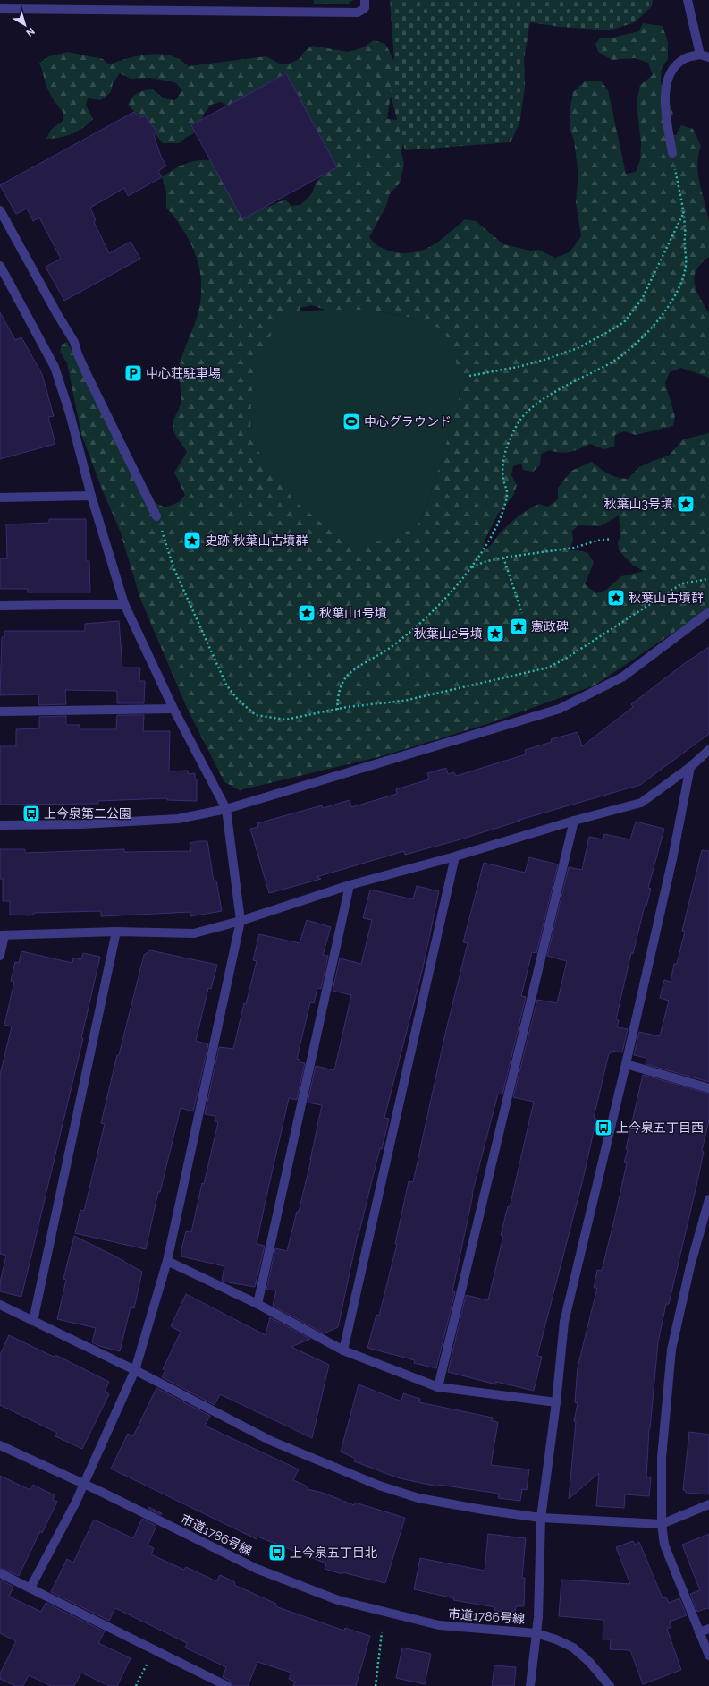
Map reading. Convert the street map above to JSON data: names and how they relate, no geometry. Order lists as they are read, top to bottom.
{
  "streets": {
    "street": ["市道1786号線"]
  },
  "places": {
    "parking": ["中心荘駐車場"],
    "sports": ["中心グラウンド"],
    "place": [
      "秋葉山3号墳",
      "史跡 秋葉山古墳群",
      "秋葉山古墳群",
      "秋葉山1号墳",
      "憲政碑",
      "秋葉山2号墳"
    ],
    "bus stop": ["上今泉第二公園", "上今泉五丁目西", "上今泉五丁目北"]
  },
  "north": "bottom right"
}
